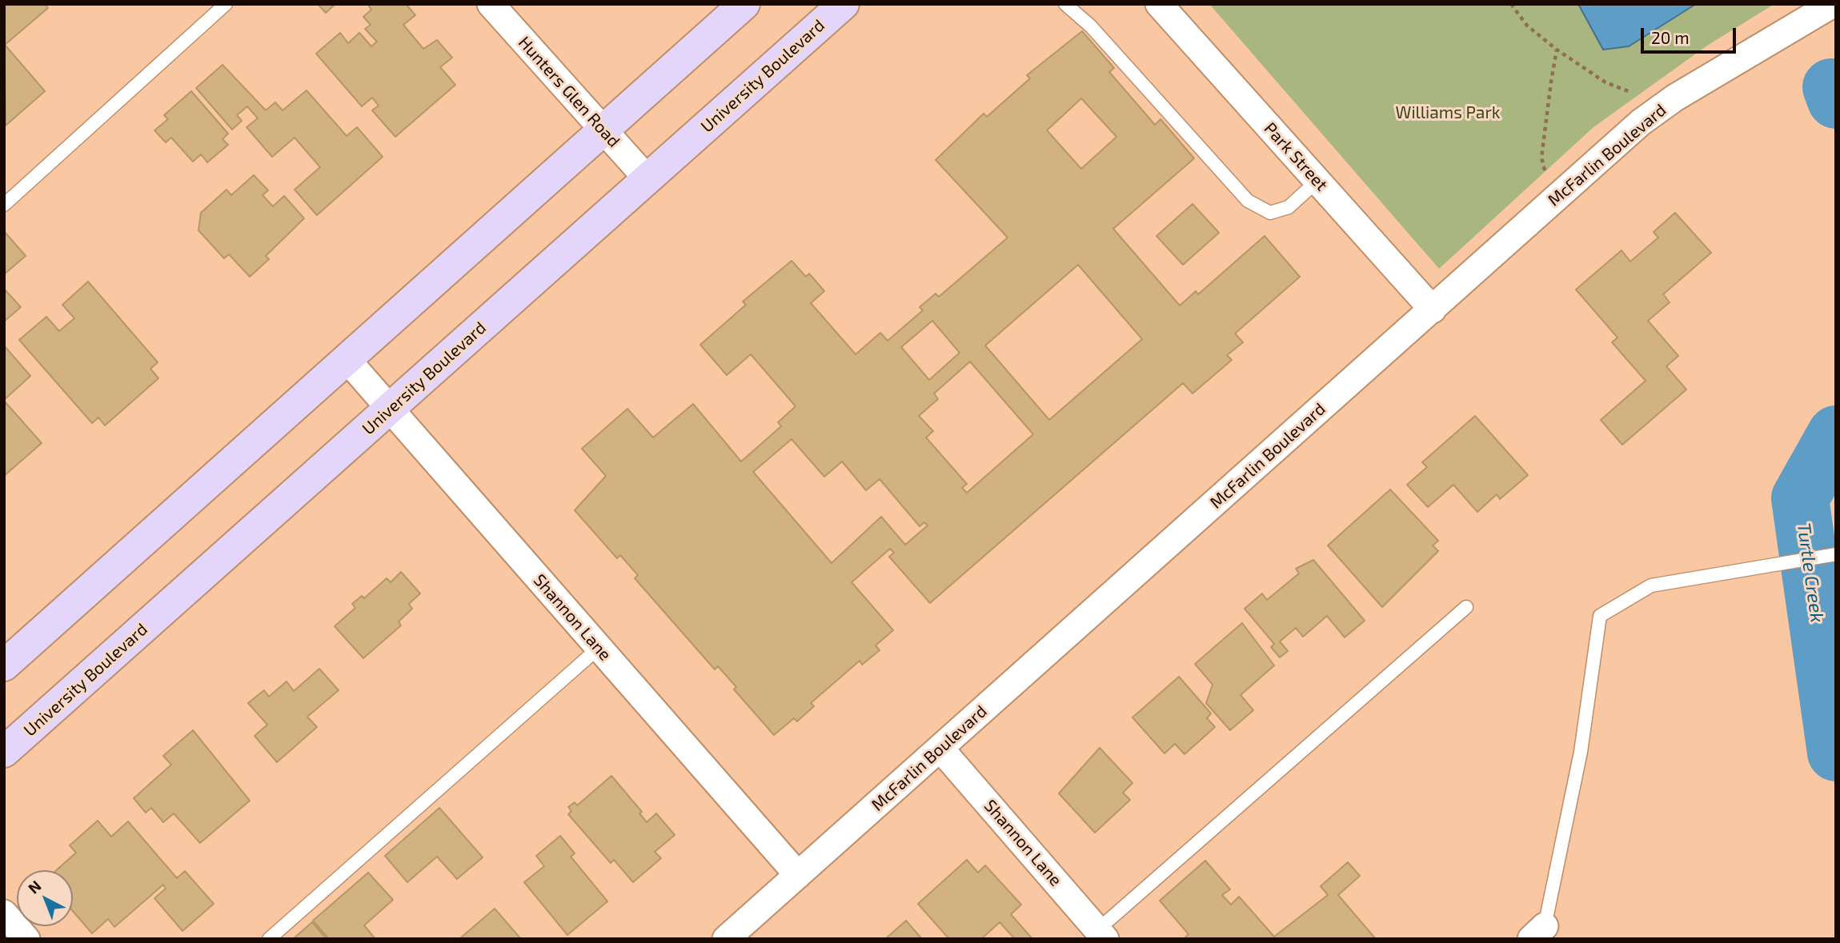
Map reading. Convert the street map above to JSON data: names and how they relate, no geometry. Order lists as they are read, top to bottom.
{
  "streets": {
    "street": [
      "University Boulevard",
      "Hunters Glen Road",
      "McFarlin Boulevard",
      "Park Street",
      "Shannon Lane"
    ]
  },
  "crossings": [
    ["University Boulevard", "Hunters Glen Road"],
    ["University Boulevard", "Shannon Lane"],
    ["McFarlin Boulevard", "Park Street"],
    ["McFarlin Boulevard", "Shannon Lane"]
  ],
  "water": ["Turtle Creek"],
  "parks": ["Williams Park"],
  "scale_bar": "20 m",
  "north": "top left"
}
